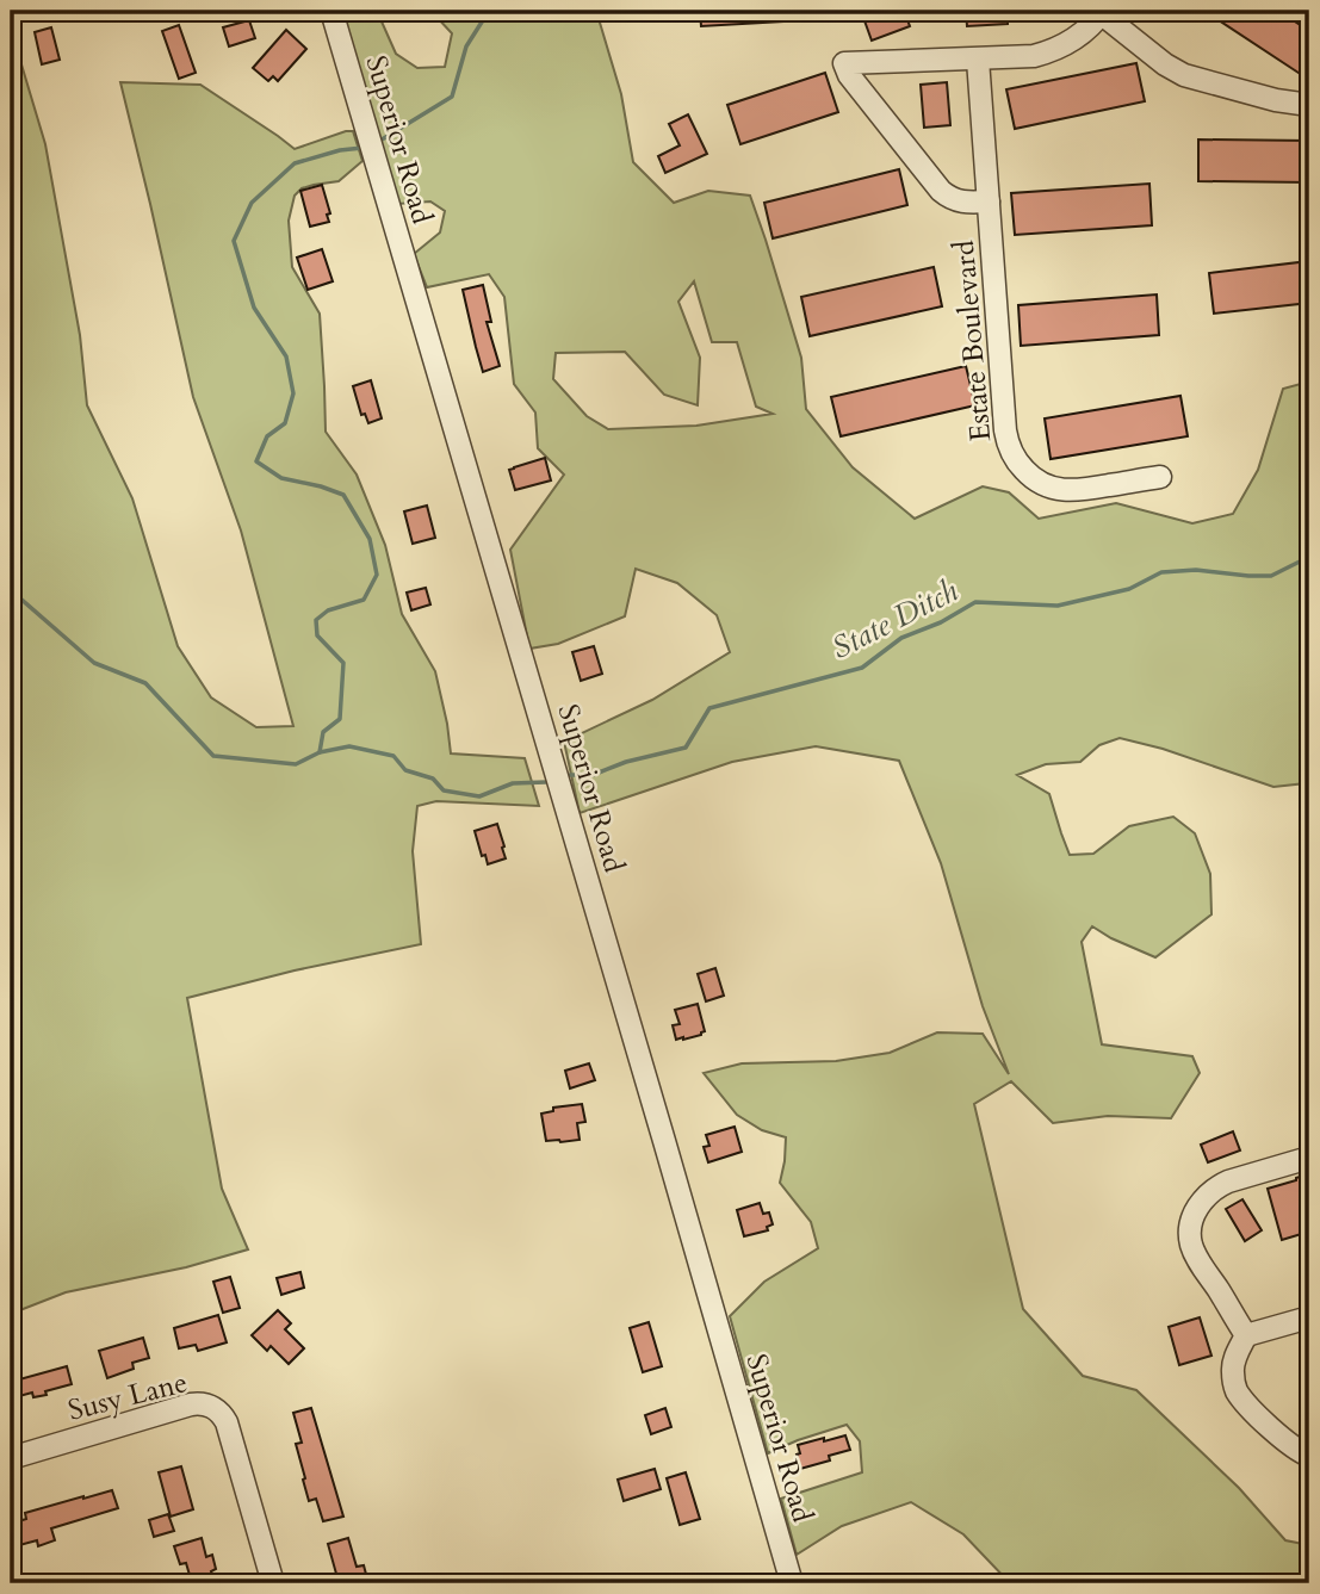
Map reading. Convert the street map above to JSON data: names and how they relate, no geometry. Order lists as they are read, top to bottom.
{
  "streets": {
    "street": ["Superior Road", "Estate Boulevard", "Susy Lane"]
  },
  "water": ["State Ditch"]
}
